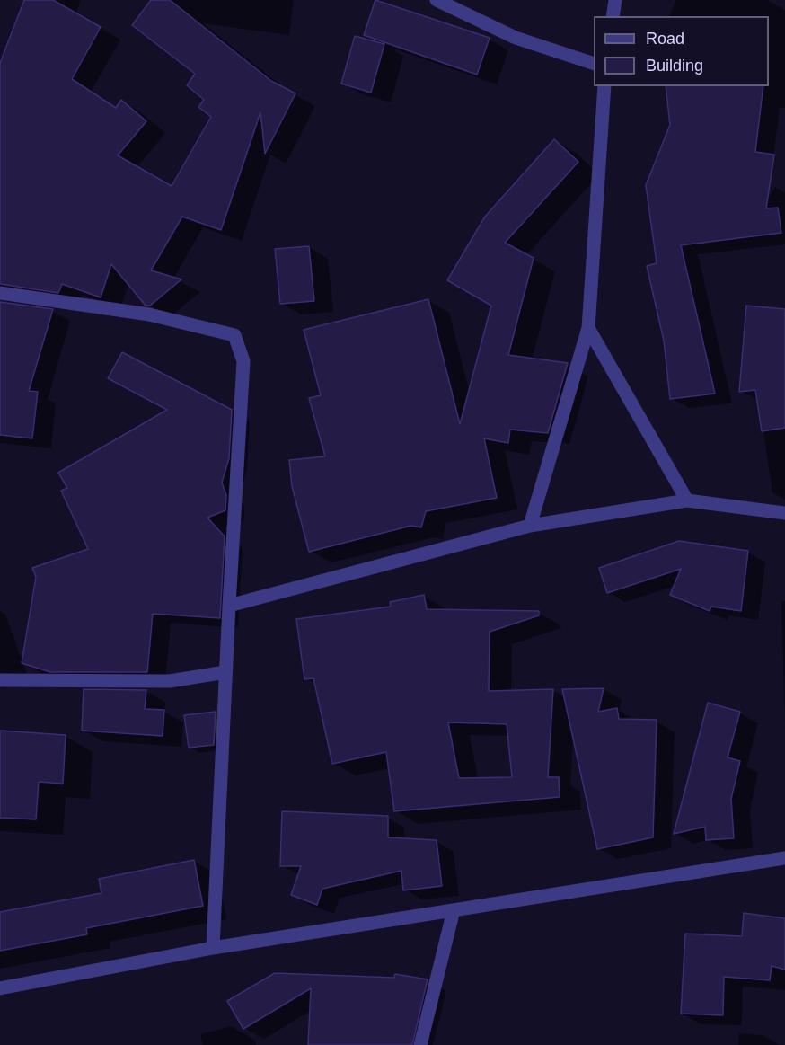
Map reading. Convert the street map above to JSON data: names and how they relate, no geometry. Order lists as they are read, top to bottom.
{
  "legend": ["Road", "Building"]
}
